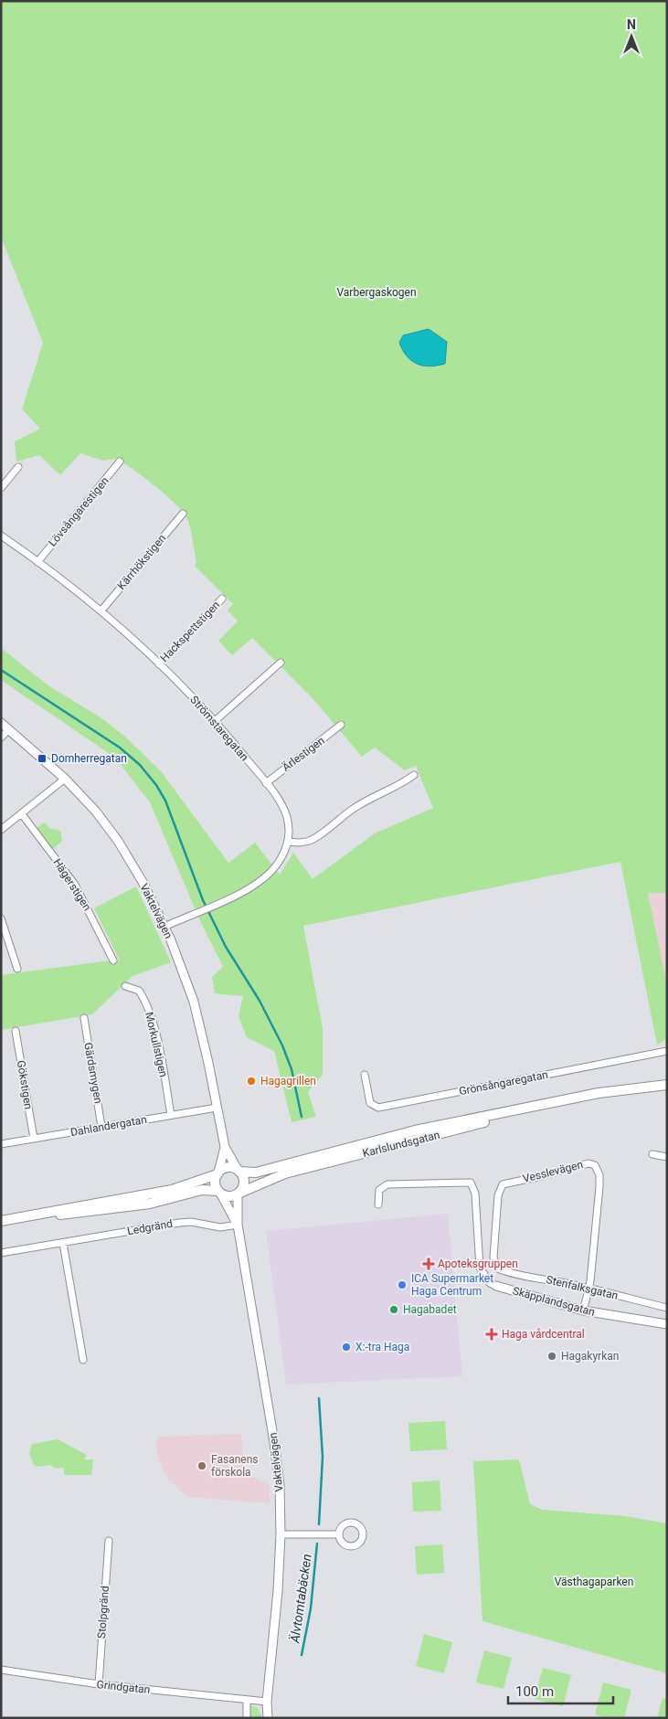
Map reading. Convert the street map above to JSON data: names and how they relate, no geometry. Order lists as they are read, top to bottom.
{
  "streets": {
    "main road": ["Karlslundsgatan"],
    "street": [
      "Lövsångarestigen",
      "Kärrhökstigen",
      "Hackspettstigen",
      "Strömstaregatan",
      "Ärlestigen",
      "Hägerstigen",
      "Vaktelvägen",
      "Morkullstigen",
      "Gärdsmygen",
      "Grönsångaregatan",
      "Gökstigen",
      "Dahlandergatan",
      "Vesslevägen",
      "Ledgränd",
      "Stenfalksgatan",
      "Skäpplandsgatan",
      "Stolpgränd",
      "Grindgatan"
    ]
  },
  "crossings": [
    ["Lövsångarestigen", "Strömstaregatan"],
    ["Kärrhökstigen", "Strömstaregatan"],
    ["Hackspettstigen", "Strömstaregatan"],
    ["Strömstaregatan", "Ärlestigen"],
    ["Strömstaregatan", "Vaktelvägen"],
    ["Vaktelvägen", "Dahlandergatan"],
    ["Vaktelvägen", "Karlslundsgatan"],
    ["Vaktelvägen", "Ledgränd"],
    ["Vaktelvägen", "Grindgatan"],
    ["Morkullstigen", "Dahlandergatan"],
    ["Gärdsmygen", "Dahlandergatan"],
    ["Gökstigen", "Dahlandergatan"],
    ["Vesslevägen", "Stenfalksgatan"],
    ["Vesslevägen", "Skäpplandsgatan"],
    ["Stolpgränd", "Grindgatan"]
  ],
  "water": ["Älvtomtabäcken"],
  "parks": ["Varbergaskogen", "Västhagaparken"],
  "places": {
    "transit": ["Domherregatan"],
    "other": [
      "Hagagrillen",
      "ICA Supermarket Haga Centrum",
      "Hagabadet",
      "X:-tra Haga",
      "Hagakyrkan",
      "Fasanens förskola"
    ],
    "health": ["Apoteksgruppen", "Haga vårdcentral"]
  },
  "scale_bar": "100 m",
  "north": "top"
}
